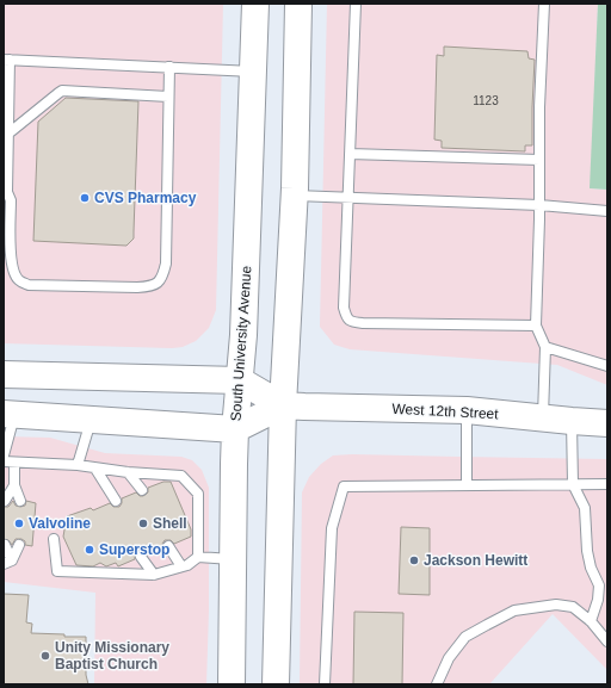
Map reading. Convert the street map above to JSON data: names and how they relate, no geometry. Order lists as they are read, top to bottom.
{
  "streets": {
    "main road": ["South University Avenue", "West 12th Street"]
  },
  "crossings": [
    ["South University Avenue", "West 12th Street"]
  ],
  "places": [
    "CVS Pharmacy",
    "Valvoline",
    "Shell",
    "Superstop",
    "Jackson Hewitt",
    "Unity Missionary Baptist Church"
  ],
  "house_numbers": ["1123"]
}
